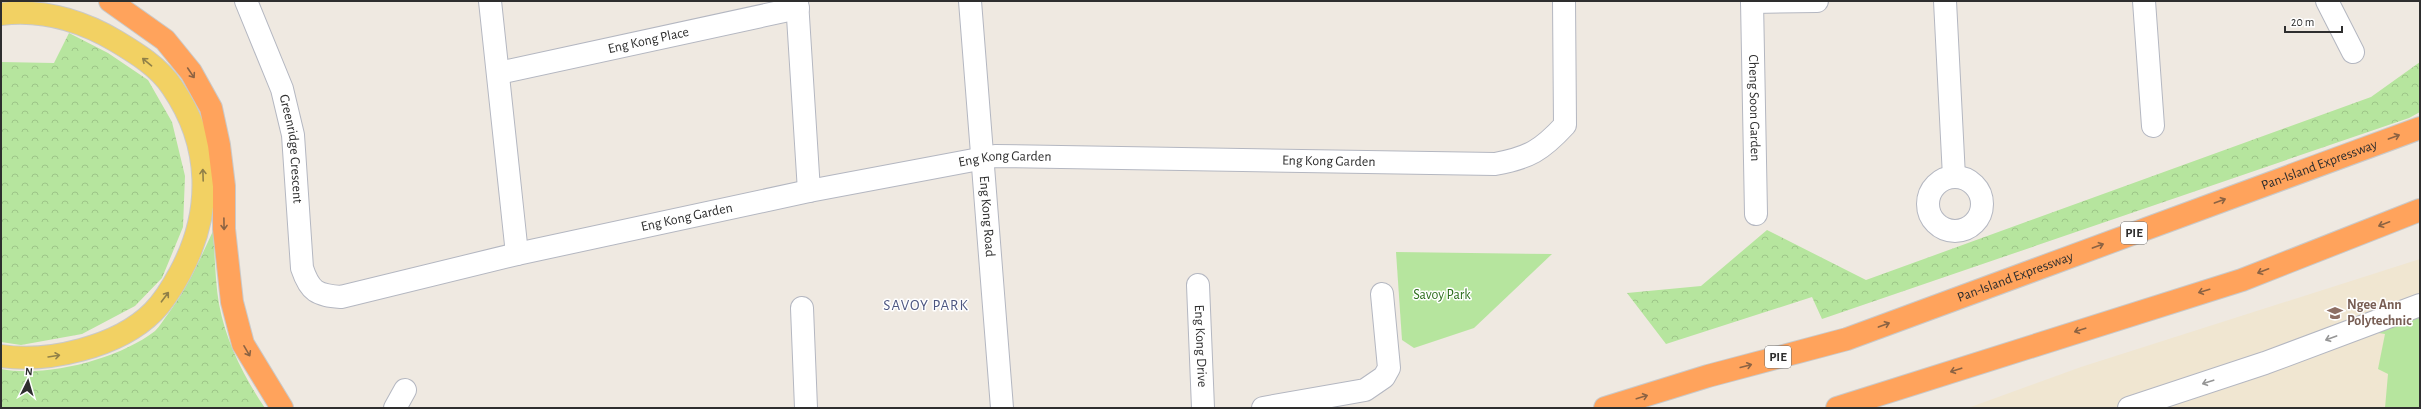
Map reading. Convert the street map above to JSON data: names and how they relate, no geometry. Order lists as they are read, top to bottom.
{
  "streets": {
    "highway": ["Pan-Island Expressway", "PIE"],
    "street": [
      "Eng Kong Place",
      "Cheng Soon Garden",
      "Greenridge Crescent",
      "Eng Kong Garden",
      "Eng Kong Road",
      "Eng Kong Drive"
    ]
  },
  "crossings": [
    ["Eng Kong Place", "Eng Kong Garden"],
    ["Greenridge Crescent", "Eng Kong Garden"],
    ["Eng Kong Garden", "Eng Kong Road"]
  ],
  "districts": ["SAVOY PARK"],
  "parks": ["Savoy Park"],
  "places": {
    "school or university": ["Ngee Ann Polytechnic"]
  },
  "scale_bar": "20 m",
  "north": "top"
}
